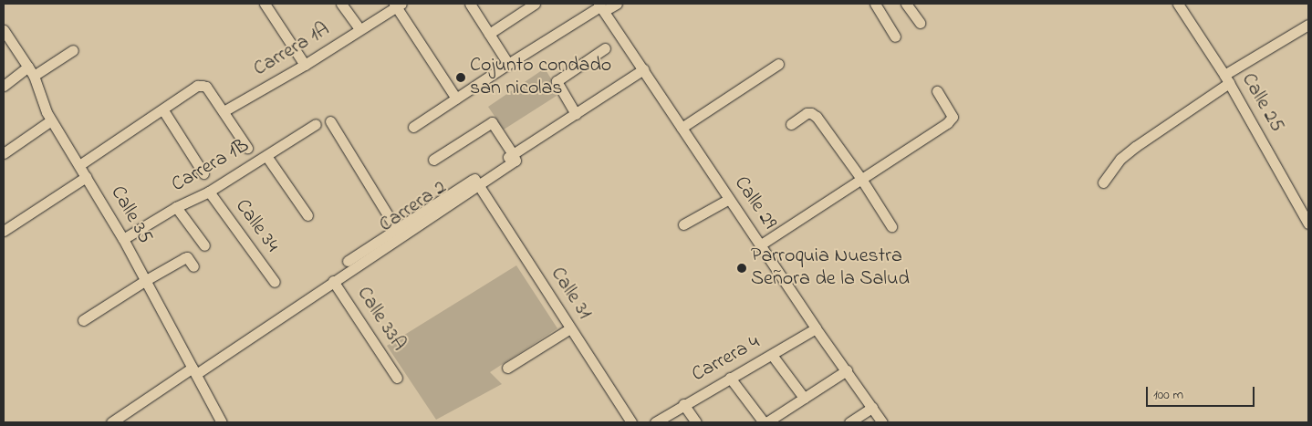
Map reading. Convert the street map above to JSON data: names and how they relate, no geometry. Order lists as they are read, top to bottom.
{
  "streets": {
    "street": [
      "Carrera 1A",
      "Calle 25",
      "Carrera 1B",
      "Calle 29",
      "Carrera 2",
      "Calle 35",
      "Calle 34",
      "Calle 31",
      "Calle 33A",
      "Carrera 4"
    ]
  },
  "crossings": [
    ["Carrera 1B", "Calle 35"],
    ["Carrera 1B", "Calle 34"],
    ["Calle 29", "Carrera 4"],
    ["Carrera 2", "Calle 35"],
    ["Carrera 2", "Calle 31"],
    ["Carrera 2", "Calle 33A"]
  ],
  "places": ["Cojunto condado san nicolas", "Parroquia Nuestra Señora de la Salud"],
  "scale_bar": "100 m"
}
